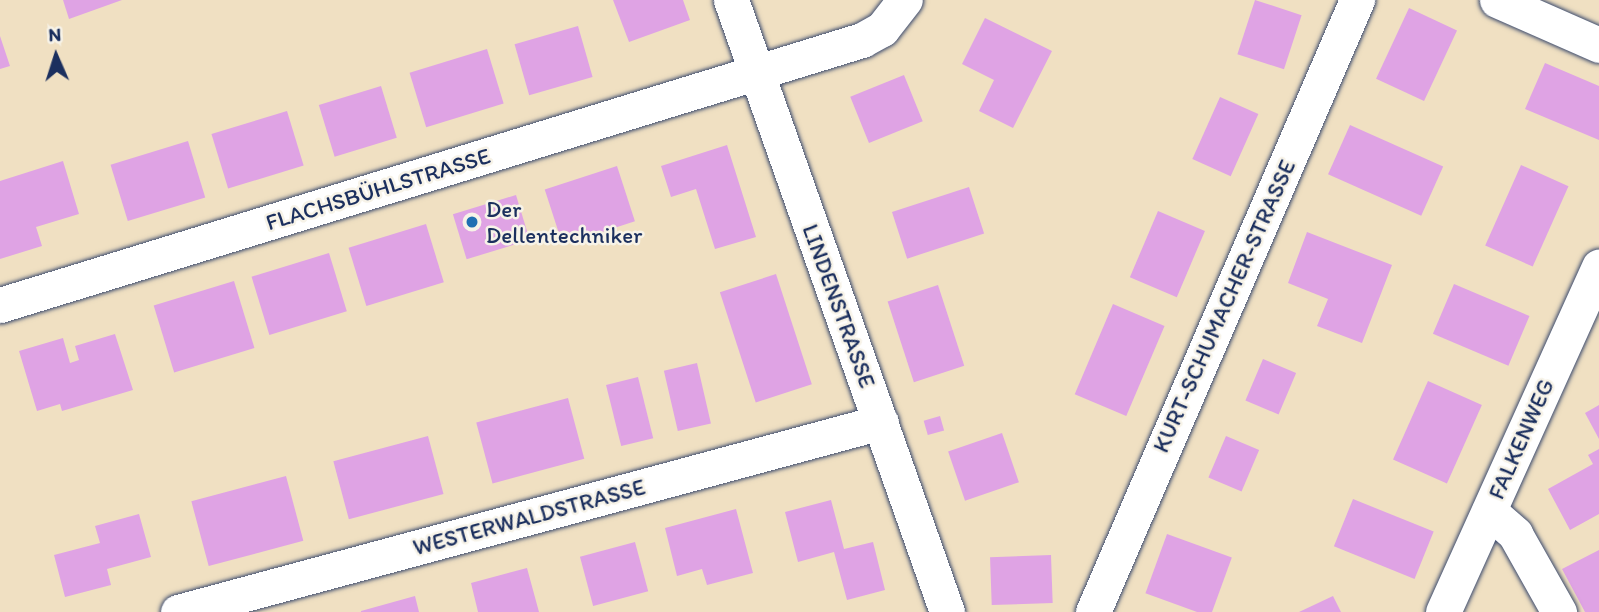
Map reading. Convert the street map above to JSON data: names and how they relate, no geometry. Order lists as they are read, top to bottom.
{
  "streets": {
    "street": [
      "FLACHSBÜHLSTRASSE",
      "LINDENSTRASSE",
      "KURT-SCHUMACHER-STRASSE",
      "FALKENWEG",
      "WESTERWALDSTRASSE"
    ]
  },
  "crossings": [
    ["FLACHSBÜHLSTRASSE", "LINDENSTRASSE"],
    ["LINDENSTRASSE", "WESTERWALDSTRASSE"]
  ],
  "places": ["Der Dellentechniker"],
  "north": "top"
}
